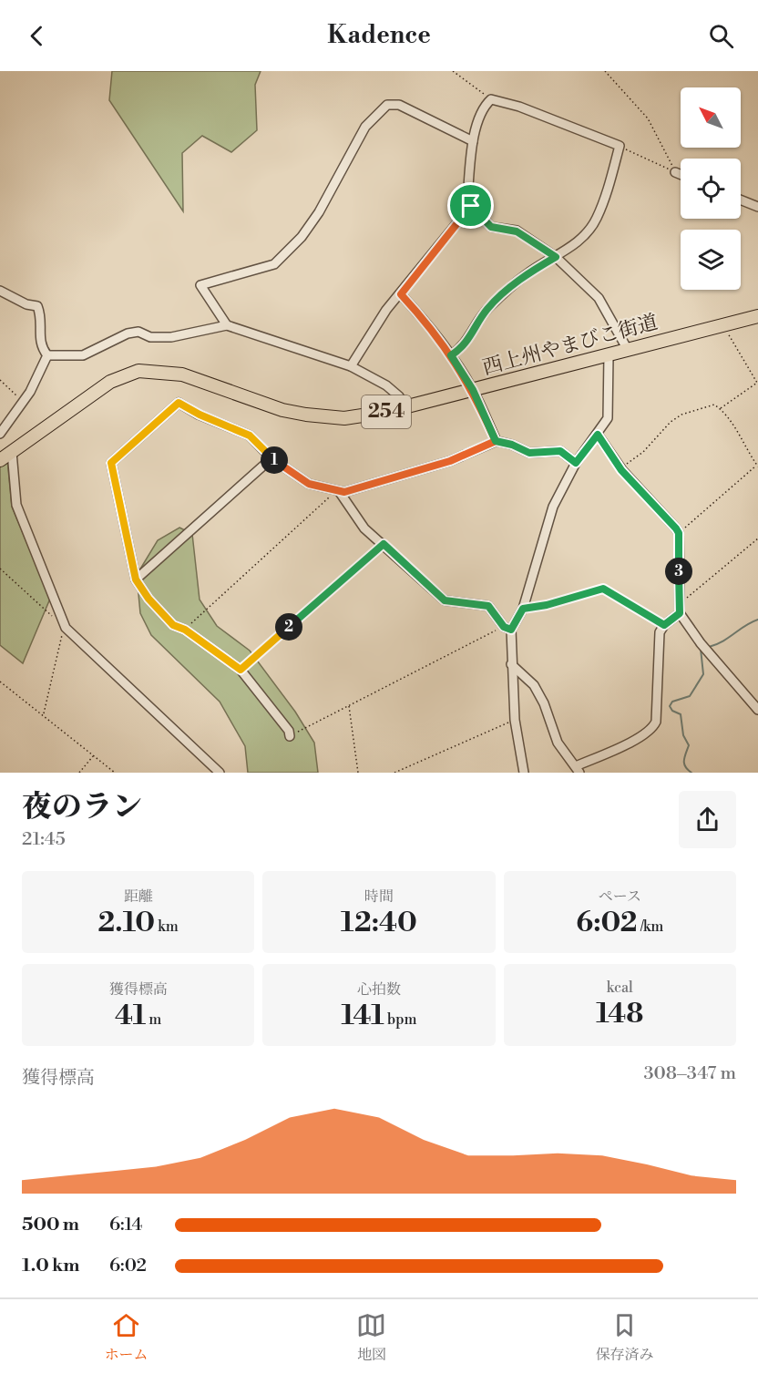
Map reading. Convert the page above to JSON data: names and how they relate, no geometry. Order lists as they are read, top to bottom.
{
  "streets": {
    "highway": ["西上州やまびこ街道", "254"]
  },
  "north": "top left",
  "page": {
    "header": "Kadence",
    "pins": ["1", "3", "2"],
    "heading": ["夜のラン", "21:45"],
    "stats": [
      ["距離", "2.10 km"],
      ["時間", "12:40"],
      ["ペース", "6:02 /km"],
      ["獲得標高", "41 m"],
      ["心拍数", "141 bpm"],
      ["kcal", "148"]
    ],
    "chart": ["獲得標高", "308–347 m"],
    "list": [
      {
        "name": "500 m",
        "note": "6:14"
      },
      {
        "name": "1.0 km",
        "note": "6:02"
      }
    ],
    "tabs": ["ホーム", "地図", "保存済み"]
  }
}
